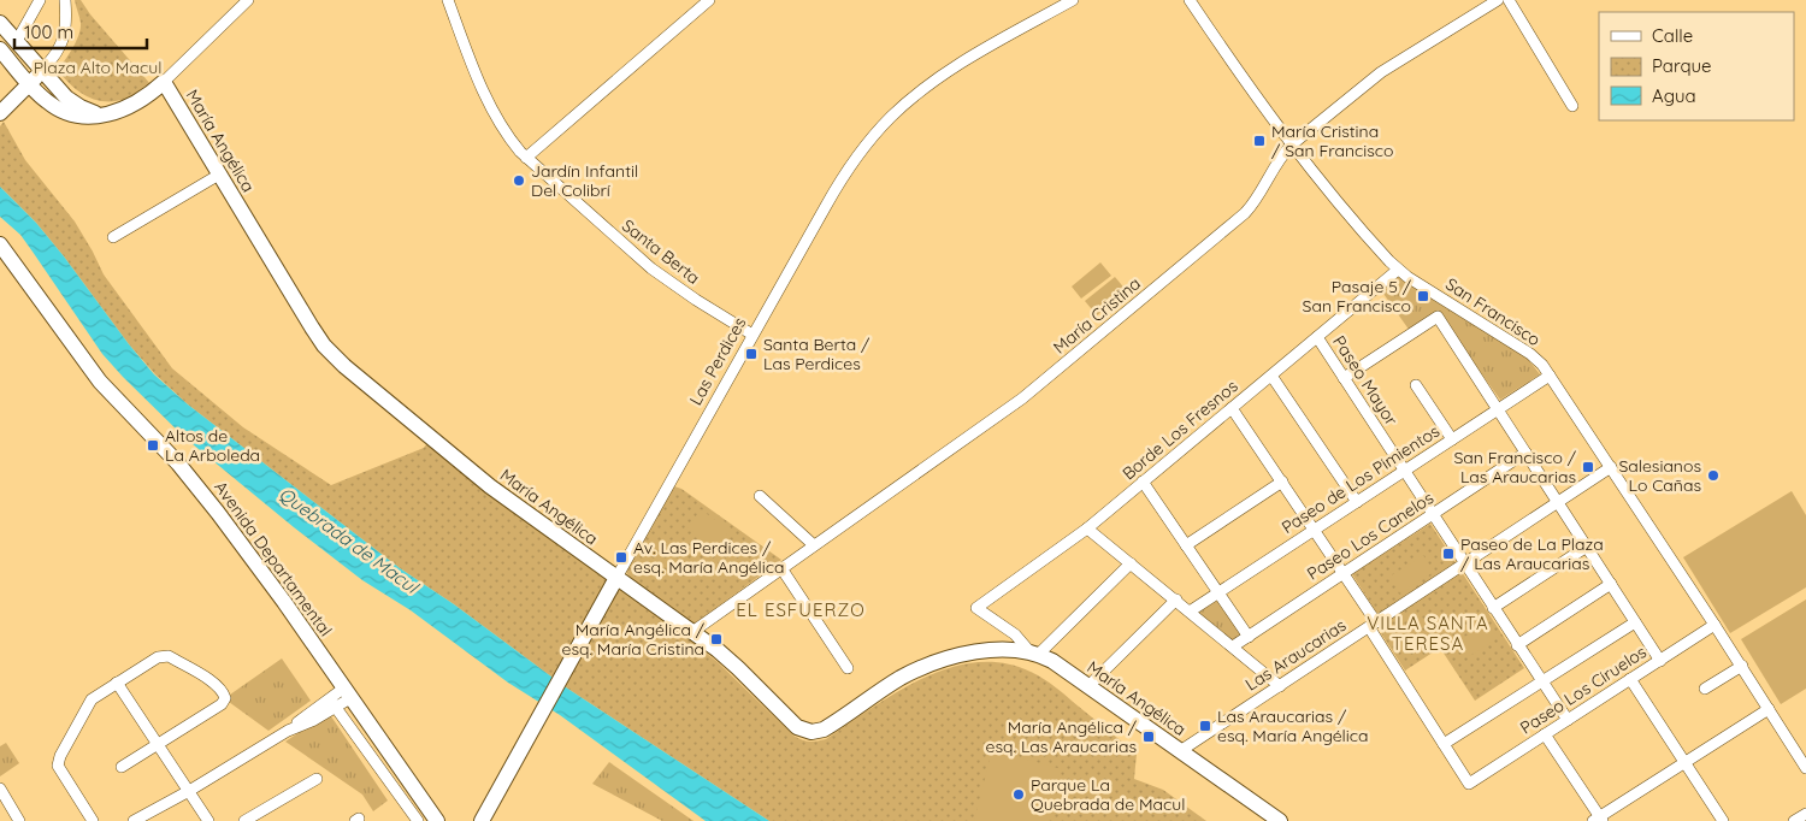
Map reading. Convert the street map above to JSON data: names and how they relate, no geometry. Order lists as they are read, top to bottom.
{
  "streets": {
    "street": [
      "María Angélica",
      "Santa Berta",
      "San Francisco",
      "María Cristina",
      "Las Perdices",
      "Paseo Mayor",
      "Borde Los Fresnos",
      "Paseo de Los Pimientos",
      "Paseo Los Canelos",
      "Avenida Departamental",
      "Las Araucarias",
      "Paseo Los Ciruelos"
    ]
  },
  "crossings": [
    ["María Angélica", "María Cristina"],
    ["María Angélica", "Las Perdices"],
    ["María Angélica", "Borde Los Fresnos"],
    ["María Angélica", "Las Araucarias"],
    ["Santa Berta", "Las Perdices"],
    ["San Francisco", "María Cristina"],
    ["San Francisco", "Borde Los Fresnos"],
    ["San Francisco", "Paseo de Los Pimientos"],
    ["San Francisco", "Las Araucarias"],
    ["San Francisco", "Paseo Los Ciruelos"],
    ["Paseo Mayor", "Borde Los Fresnos"],
    ["Paseo Mayor", "Paseo de Los Pimientos"],
    ["Paseo Mayor", "Paseo Los Canelos"],
    ["Paseo Mayor", "Las Araucarias"],
    ["Paseo Mayor", "Paseo Los Ciruelos"]
  ],
  "districts": ["EL ESFUERZO", "VILLA SANTA TERESA"],
  "water": ["Quebrada de Macul"],
  "parks": ["Plaza Alto Macul"],
  "places": {
    "transit": [
      "María Cristina / San Francisco",
      "Pasaje 5 / San Francisco",
      "Santa Berta / Las Perdices",
      "Altos de La Arboleda",
      "San Francisco / Las Araucarias",
      "Paseo de La Plaza / Las Araucarias",
      "Av. Las Perdices / esq. María Angélica",
      "María Angélica / esq. María Cristina",
      "Las Araucarias / esq. María Angélica",
      "María Angélica / esq. Las Araucarias"
    ],
    "other": ["Jardín Infantil Del Colibrí", "Salesianos Lo Cañas", "Parque La Quebrada de Macul"]
  },
  "legend": ["Calle", "Parque", "Agua"],
  "scale_bar": "100 m"
}
